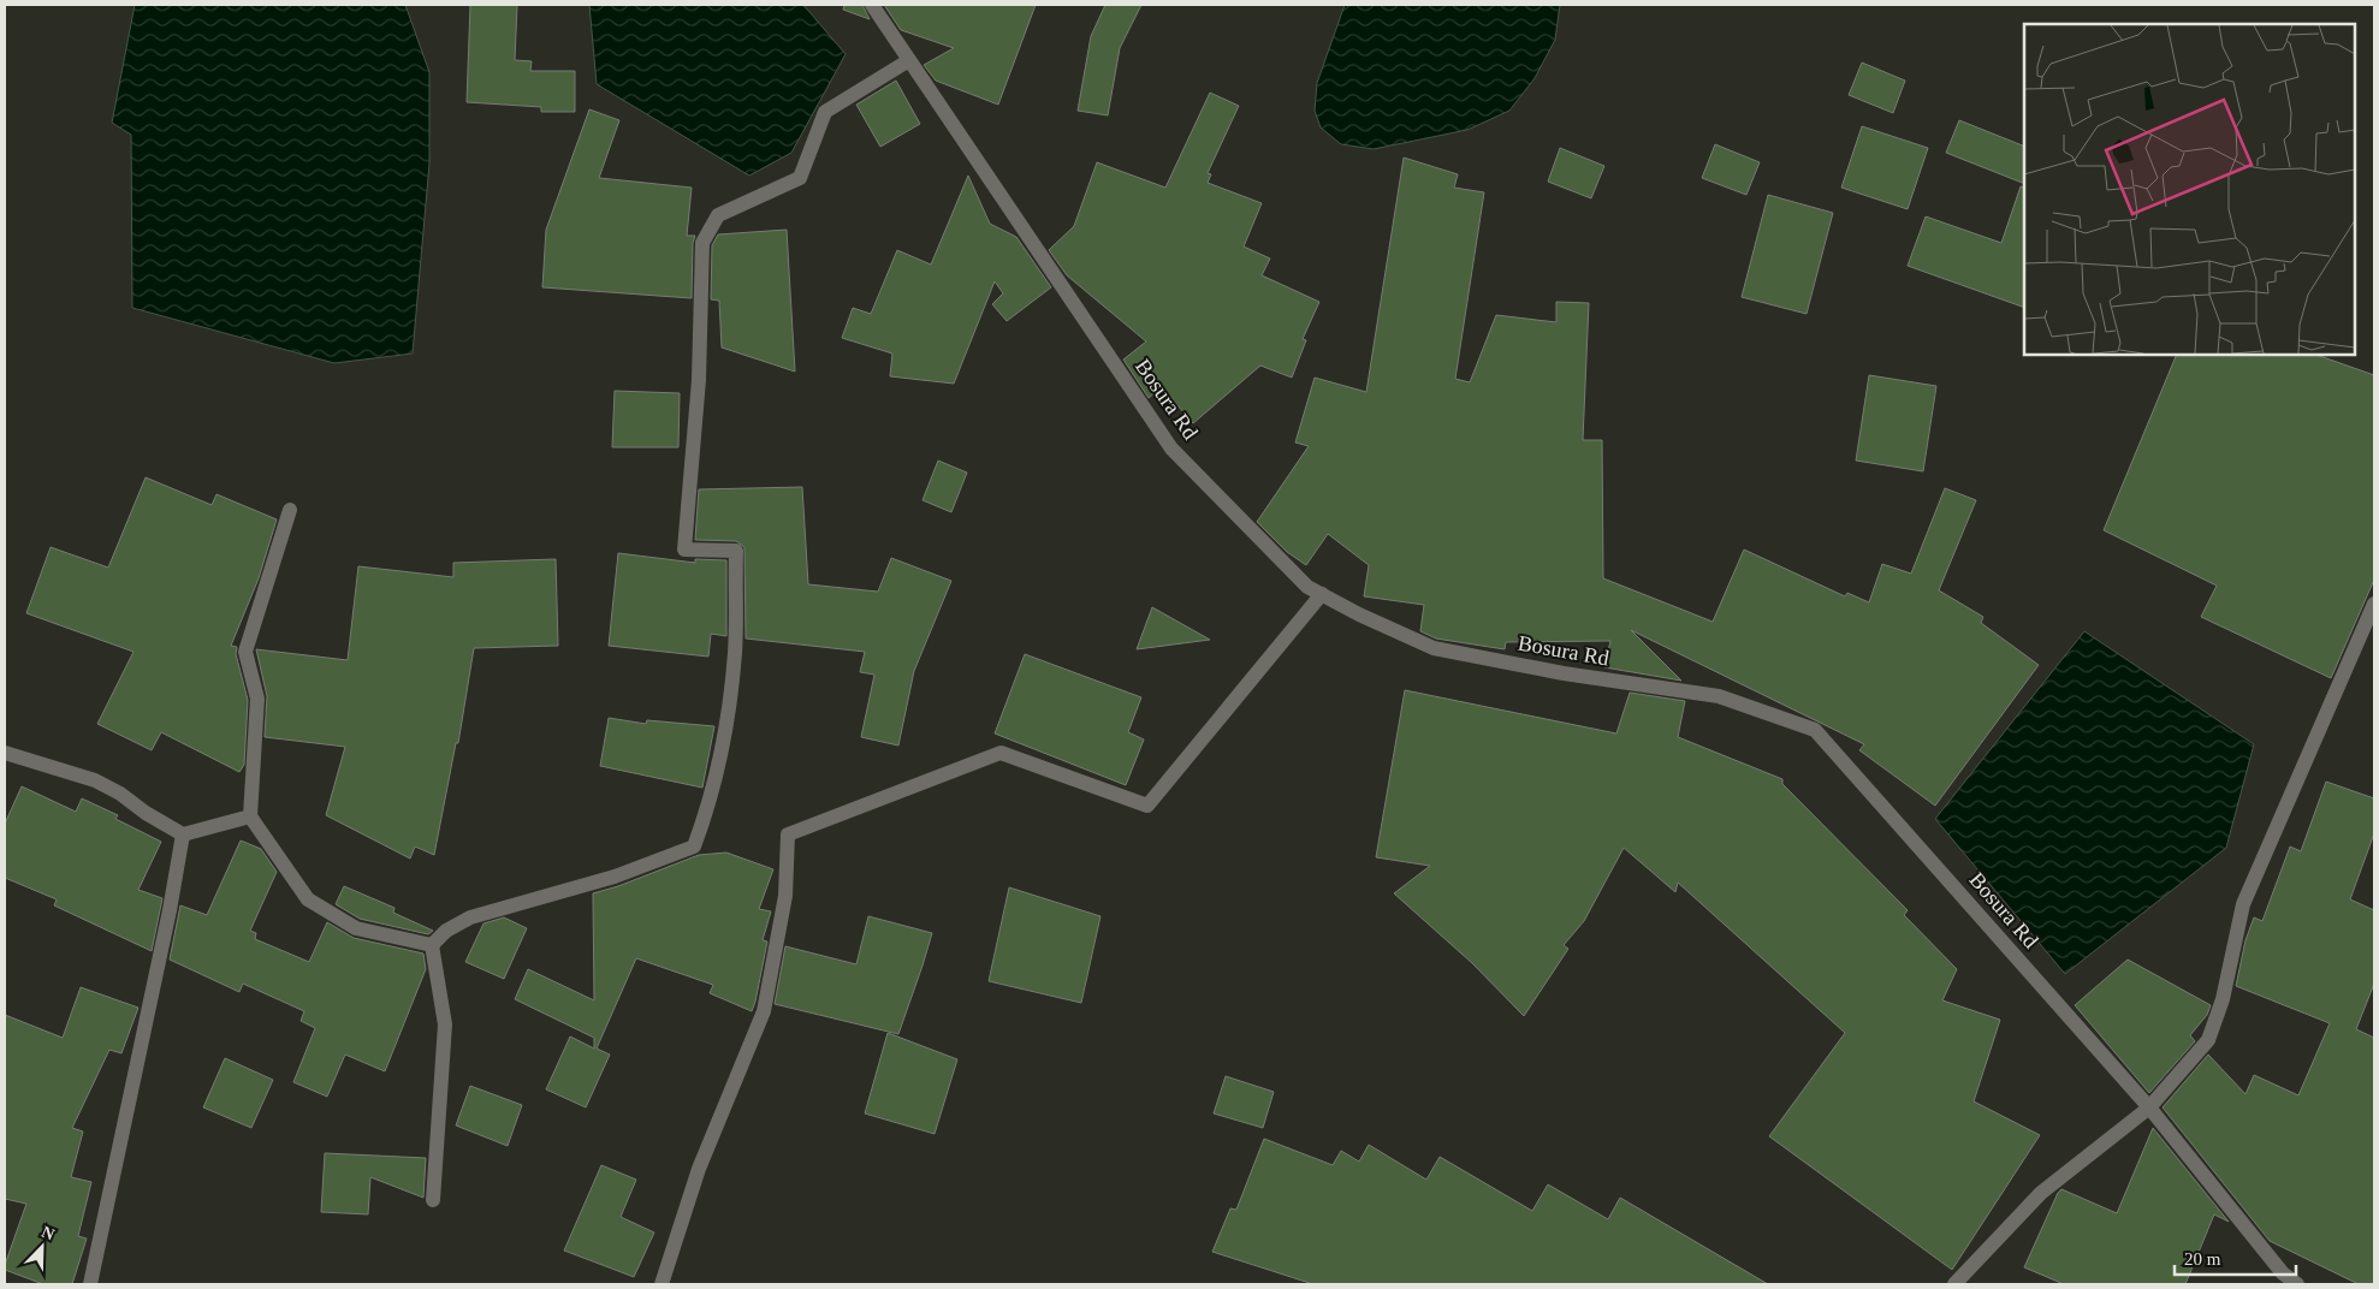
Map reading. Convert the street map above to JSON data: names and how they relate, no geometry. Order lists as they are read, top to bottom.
{
  "streets": {
    "street": ["Bosura Rd"]
  },
  "scale_bar": "20 m",
  "north": "top right"
}
